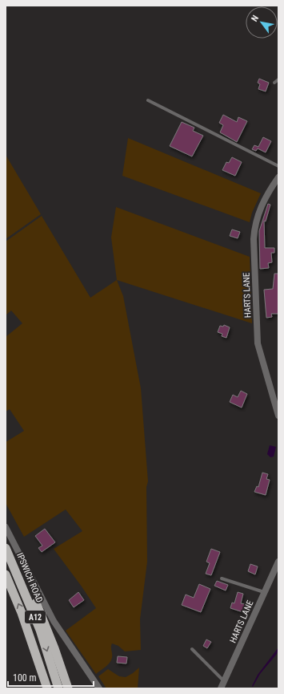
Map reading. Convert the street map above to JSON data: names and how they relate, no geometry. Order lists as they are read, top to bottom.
{
  "streets": {
    "highway": ["IPSWICH ROAD", "A12"],
    "street": ["HARTS LANE"]
  },
  "crossings": [
    ["IPSWICH ROAD", "A12"]
  ],
  "scale_bar": "100 m",
  "north": "top left"
}
